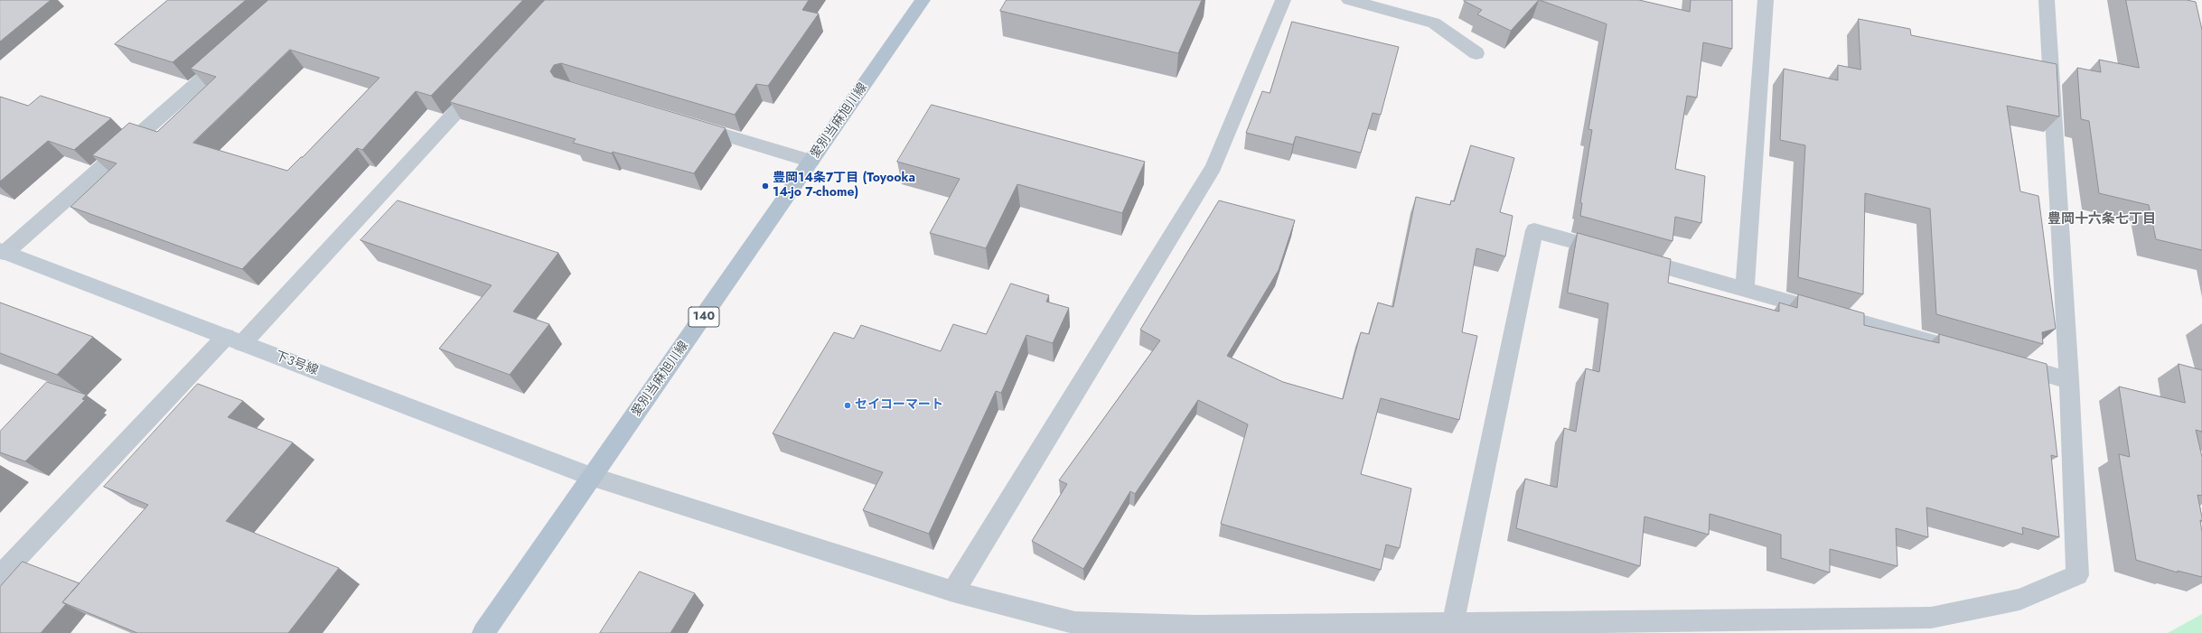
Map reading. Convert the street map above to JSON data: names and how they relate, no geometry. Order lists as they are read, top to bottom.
{
  "streets": {
    "main road": ["愛別当麻旭川線", "140"],
    "street": ["下3号線"]
  },
  "crossings": [
    ["愛別当麻旭川線", "下3号線"]
  ],
  "districts": ["豊岡十六条七丁目"],
  "places": ["豊岡14条7丁目 (Toyooka 14-jo 7-chome)", "セイコーマート"]
}
